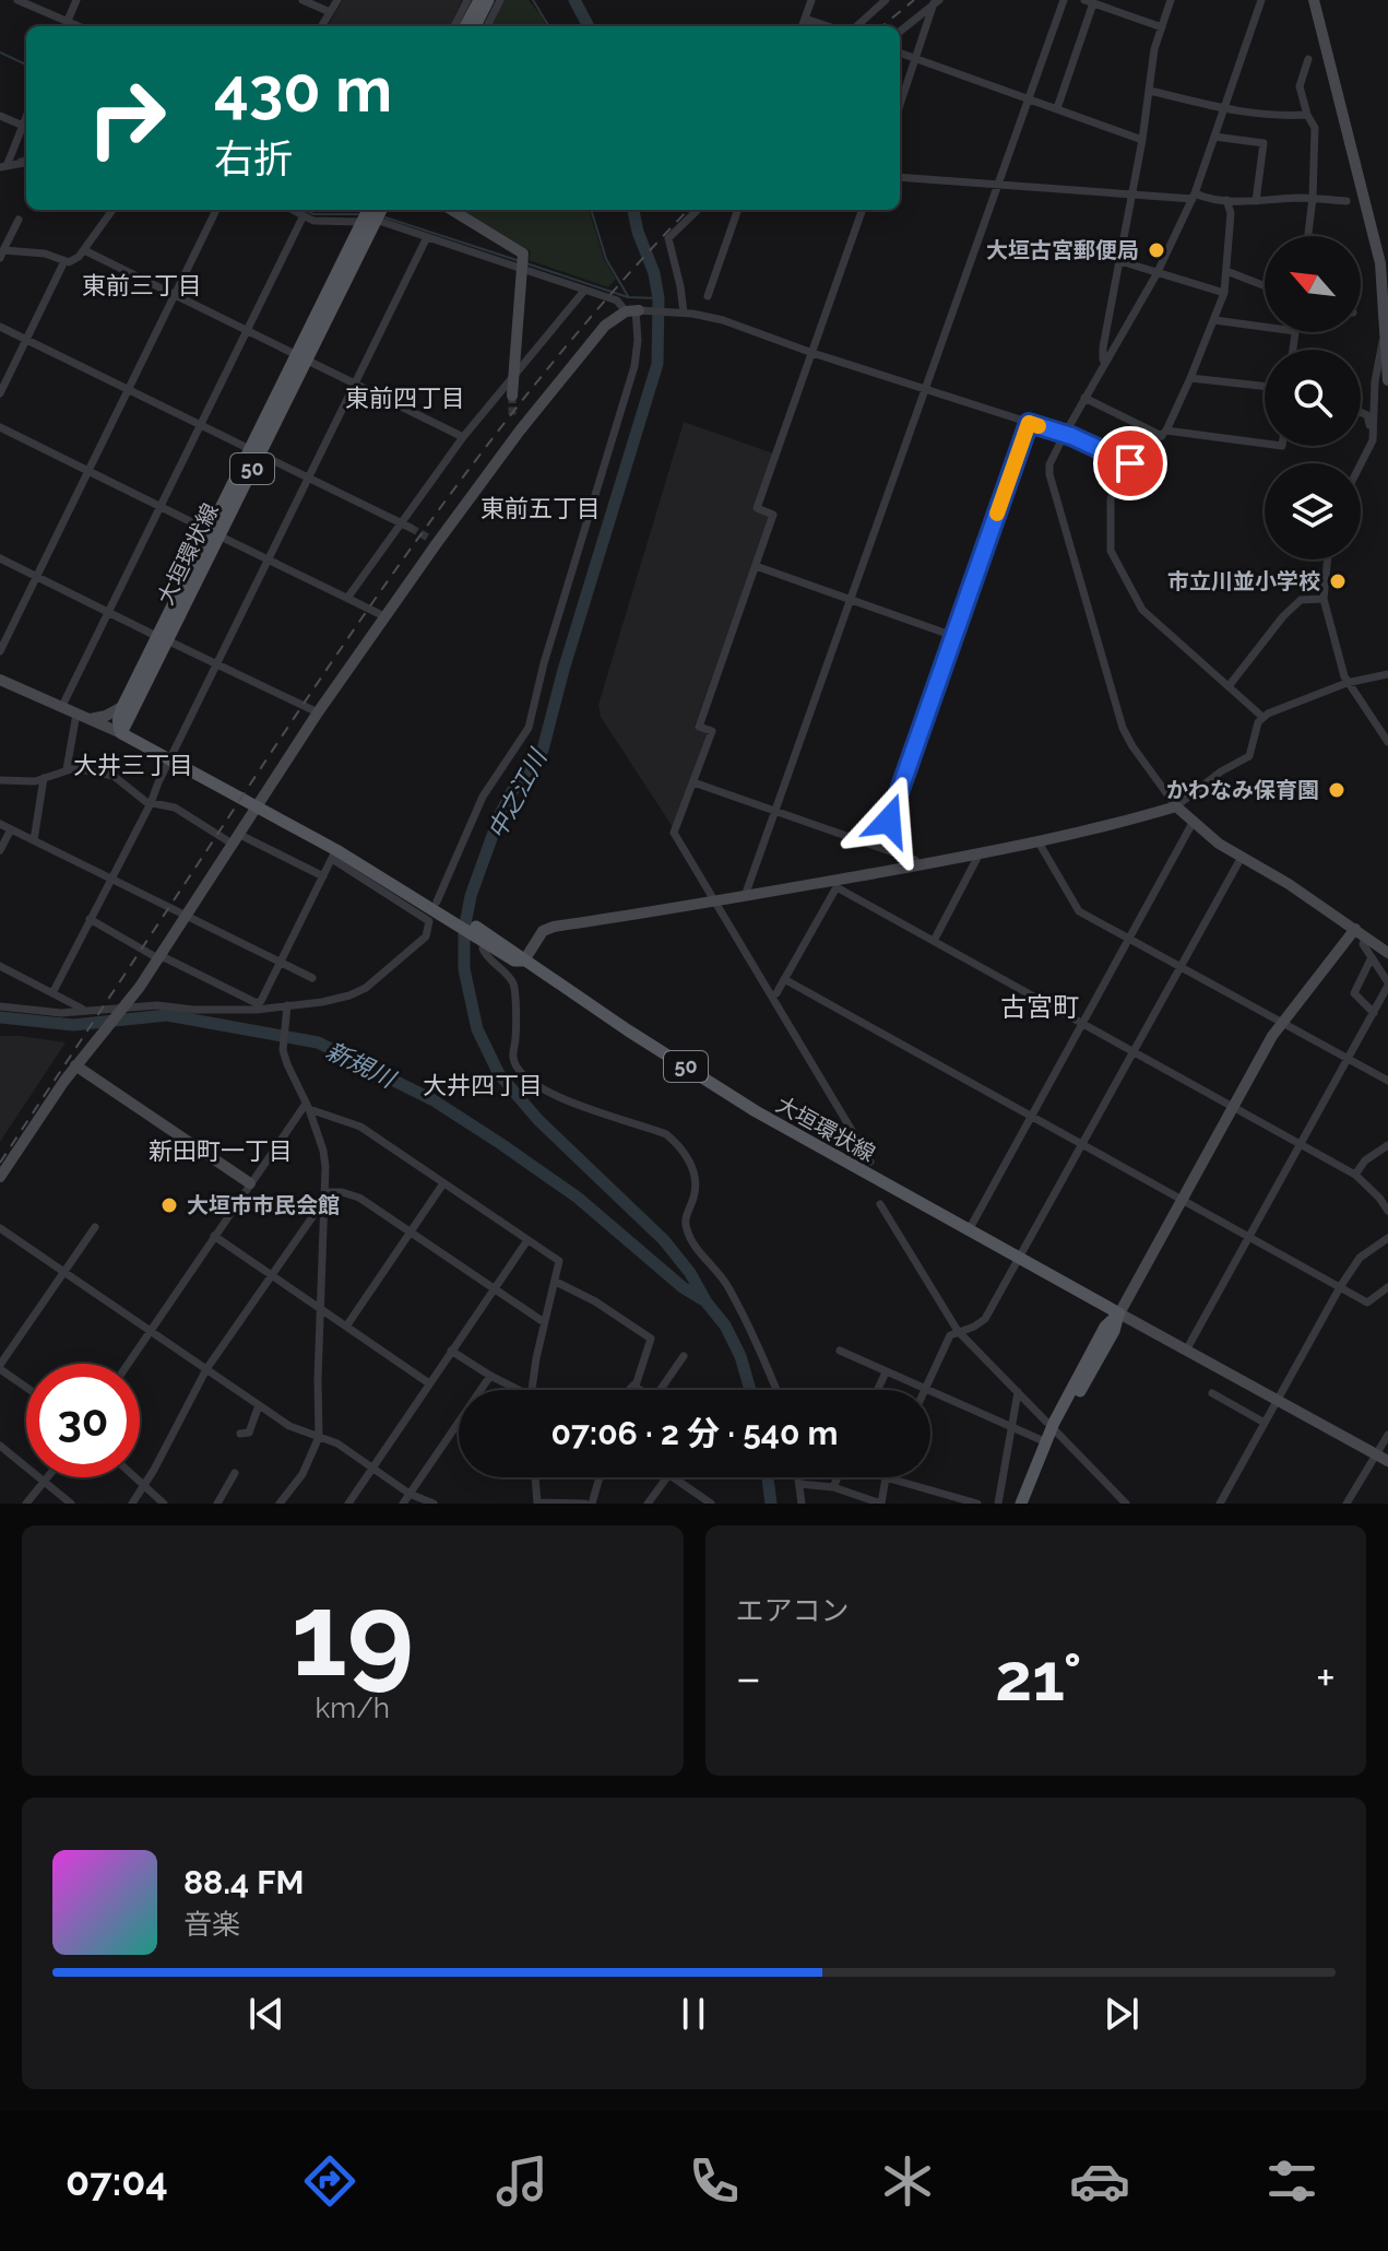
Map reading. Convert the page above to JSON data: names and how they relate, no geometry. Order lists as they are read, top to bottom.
{
  "streets": {
    "main road": ["50", "大垣環状線"]
  },
  "districts": [
    "東前三丁目",
    "東前四丁目",
    "東前五丁目",
    "大井三丁目",
    "古宮町",
    "大井四丁目",
    "新田町一丁目"
  ],
  "water": ["中之江川", "新規川"],
  "places": [
    "大垣古宮郵便局",
    "市立川並小学校",
    "かわなみ保育園",
    "大垣市市民会館"
  ],
  "north": "top left",
  "page": {
    "turn": ["430 m", "右折"],
    "limit": "30",
    "trip": "07:06 · 2 分 · 540 m",
    "tile": [
      ["19", "km/h"],
      "エアコン"
    ],
    "heat": ["−", "21°", "+"],
    "song": ["88.4 FM", "音楽"],
    "tabs": "07:04"
  }
}
